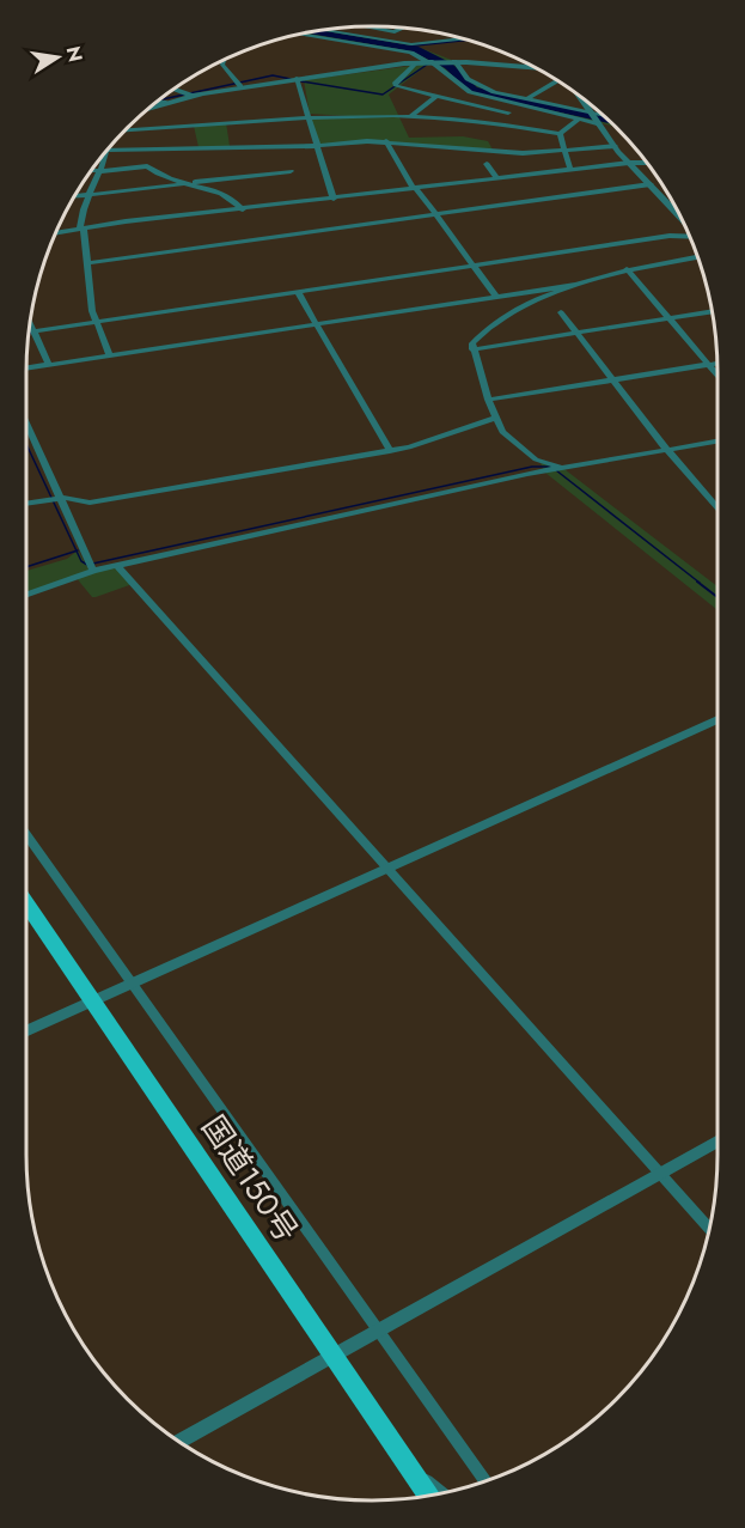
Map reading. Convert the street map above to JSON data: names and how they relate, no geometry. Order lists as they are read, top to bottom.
{
  "streets": {
    "highway": ["国道150号"]
  },
  "north": "right"
}
